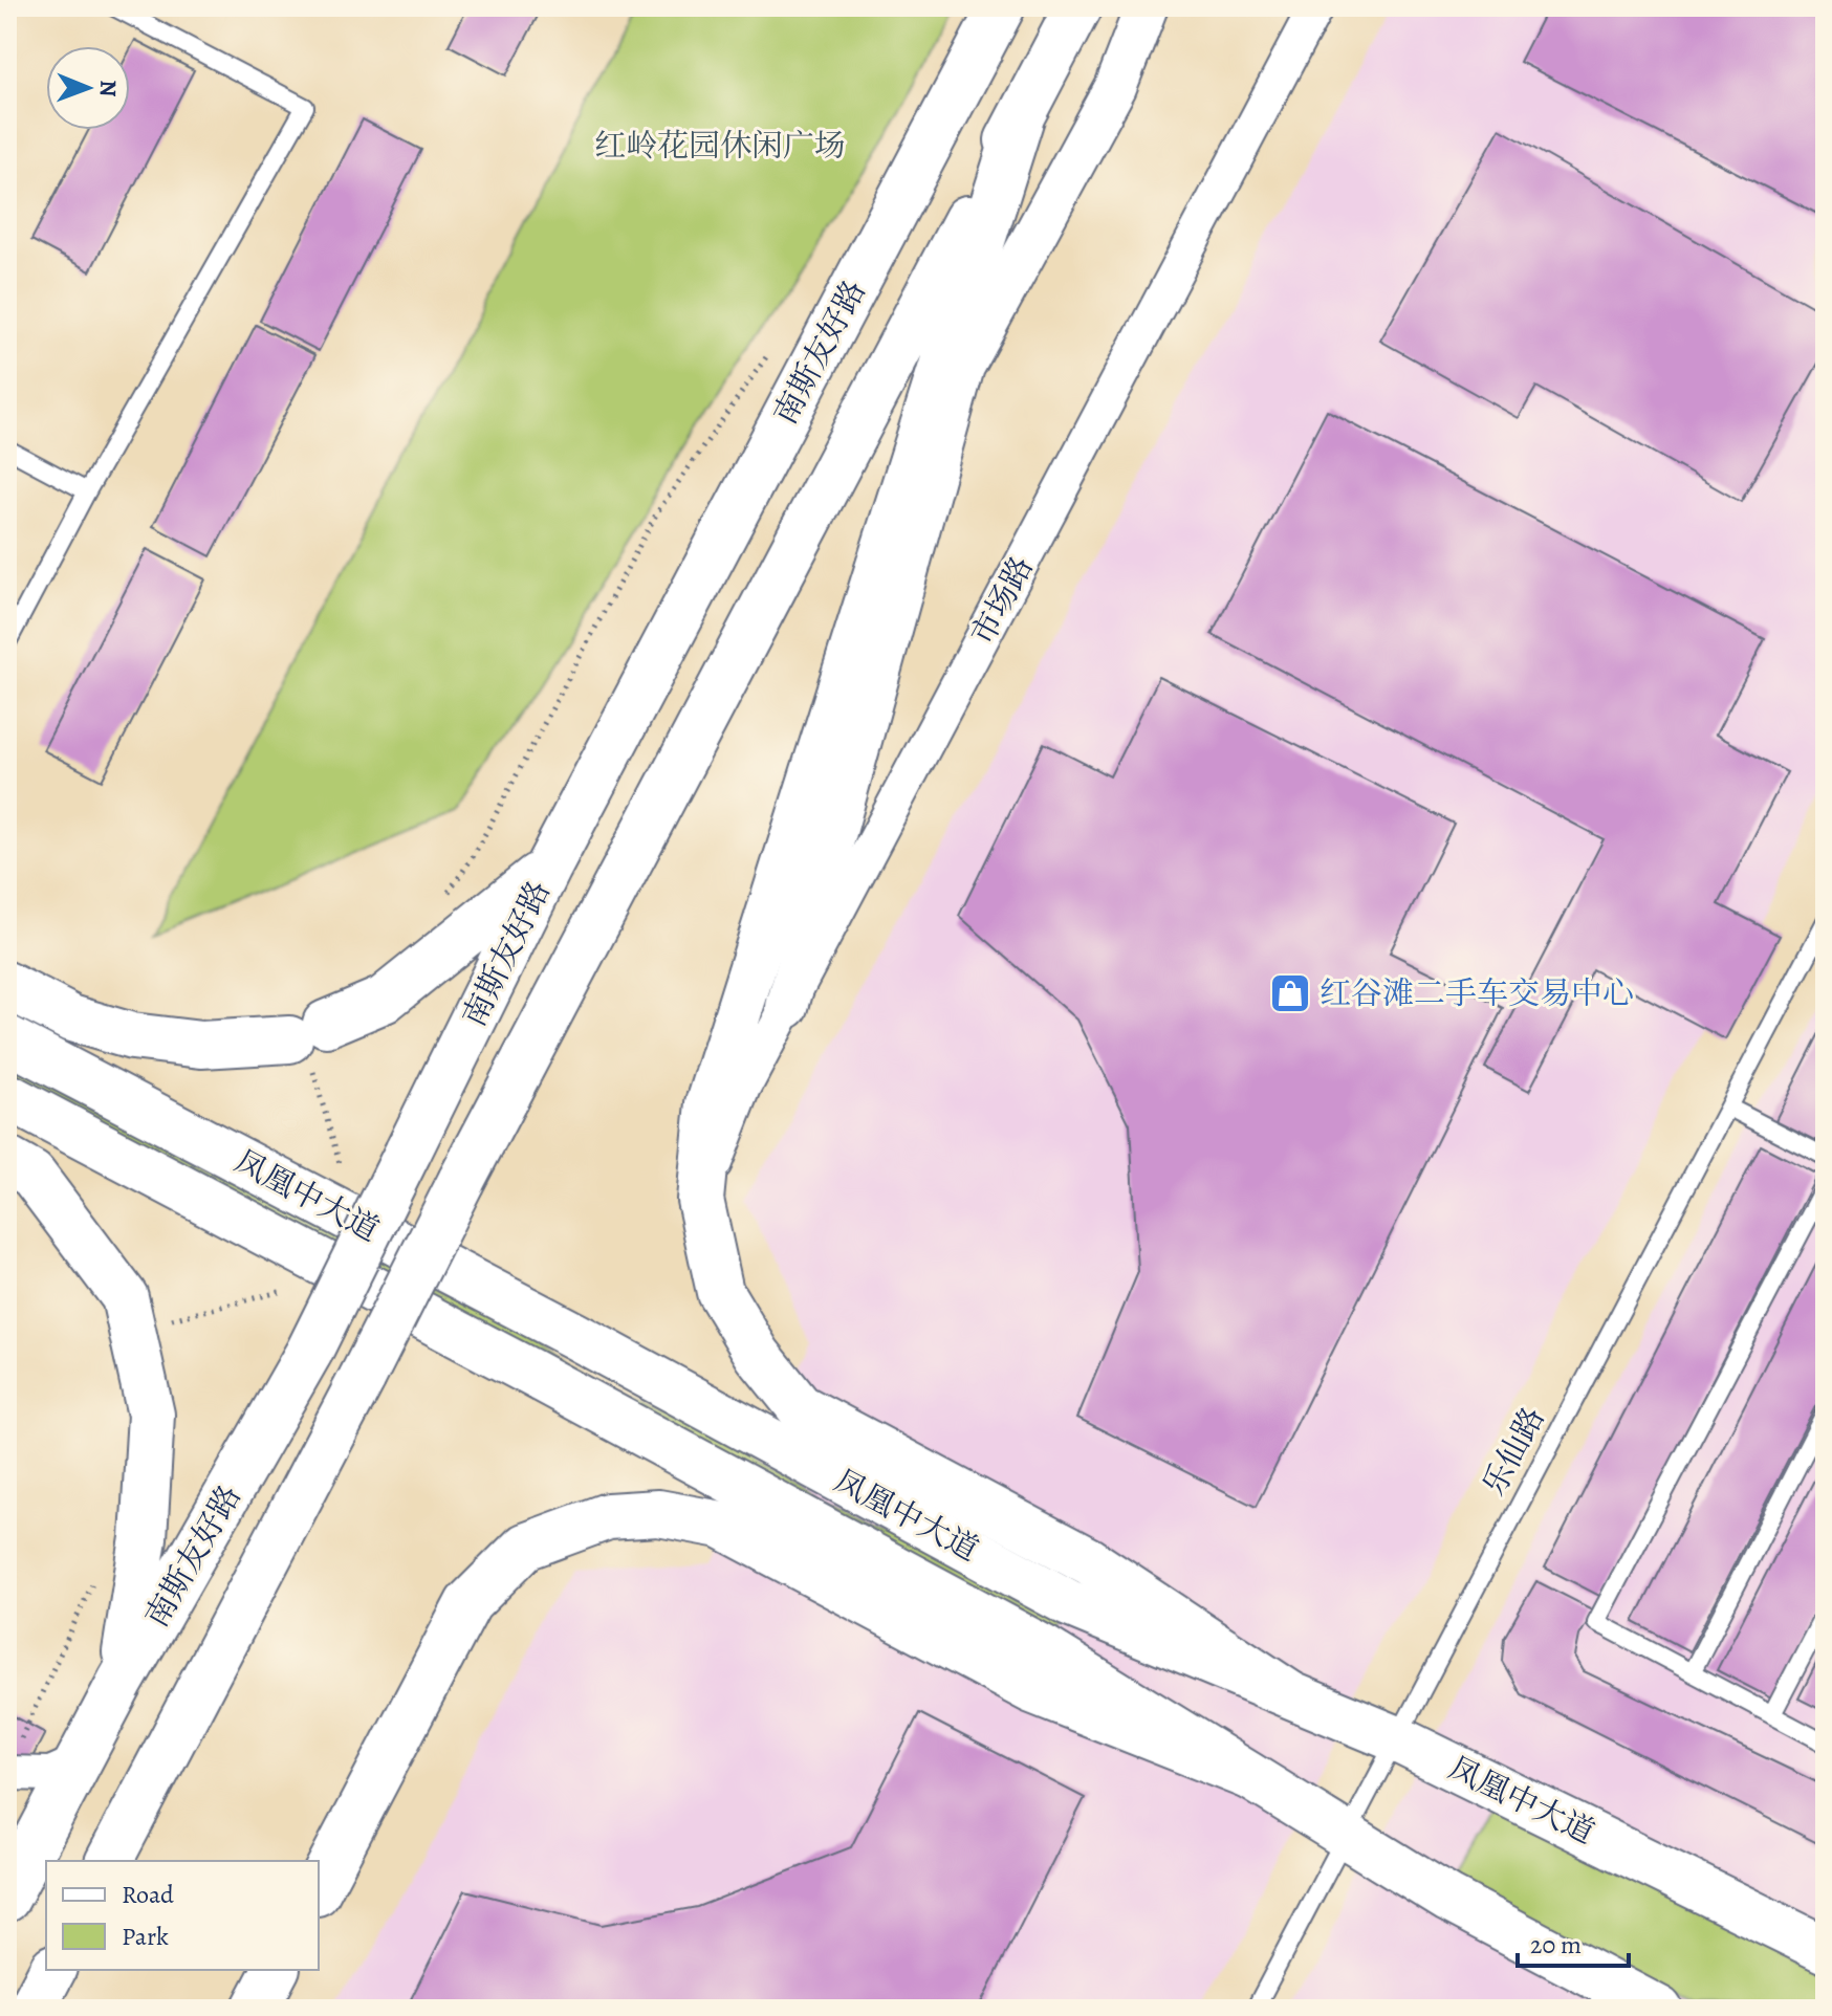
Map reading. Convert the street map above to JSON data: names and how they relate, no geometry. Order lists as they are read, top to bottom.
{
  "streets": {
    "main road": ["南斯友好路", "凤凰中大道"],
    "street": ["市场路"],
    "lane": ["乐仙路"]
  },
  "crossings": [
    ["凤凰中大道", "乐仙路"]
  ],
  "parks": ["红岭花园休闲广场"],
  "places": {
    "shop": ["红谷滩二手车交易中心"]
  },
  "legend": ["Road", "Park"],
  "scale_bar": "20 m",
  "north": "right"
}
